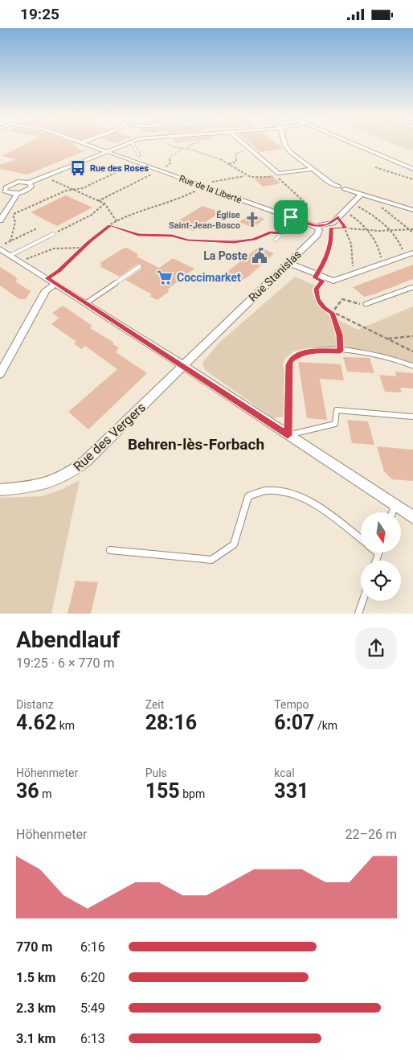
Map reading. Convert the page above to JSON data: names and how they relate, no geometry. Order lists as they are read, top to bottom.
{
  "streets": {
    "street": ["Rue de la Liberté", "Rue Stanislas", "Rue des Vergers"]
  },
  "crossings": [
    ["Rue de la Liberté", "Rue Stanislas"],
    ["Rue Stanislas", "Rue des Vergers"]
  ],
  "districts": ["Behren-lès-Forbach"],
  "places": {
    "bus stop": ["Rue des Roses"],
    "church": ["Église Saint-Jean-Bosco"],
    "public building": ["La Poste"],
    "supermarket": ["Coccimarket"]
  },
  "north": "bottom",
  "page": {
    "status": "19:25",
    "heading": ["Abendlauf", "19:25 · 6 × 770 m"],
    "stats": [
      ["Distanz", "4.62 km"],
      ["Zeit", "28:16"],
      ["Tempo", "6:07 /km"],
      ["Höhenmeter", "36 m"],
      ["Puls", "155 bpm"],
      ["kcal", "331"]
    ],
    "chart": ["Höhenmeter", "22–26 m"],
    "list": [
      {
        "name": "770 m",
        "note": "6:16"
      },
      {
        "name": "1.5 km",
        "note": "6:20"
      },
      {
        "name": "2.3 km",
        "note": "5:49"
      },
      {
        "name": "3.1 km",
        "note": "6:13"
      }
    ]
  }
}
